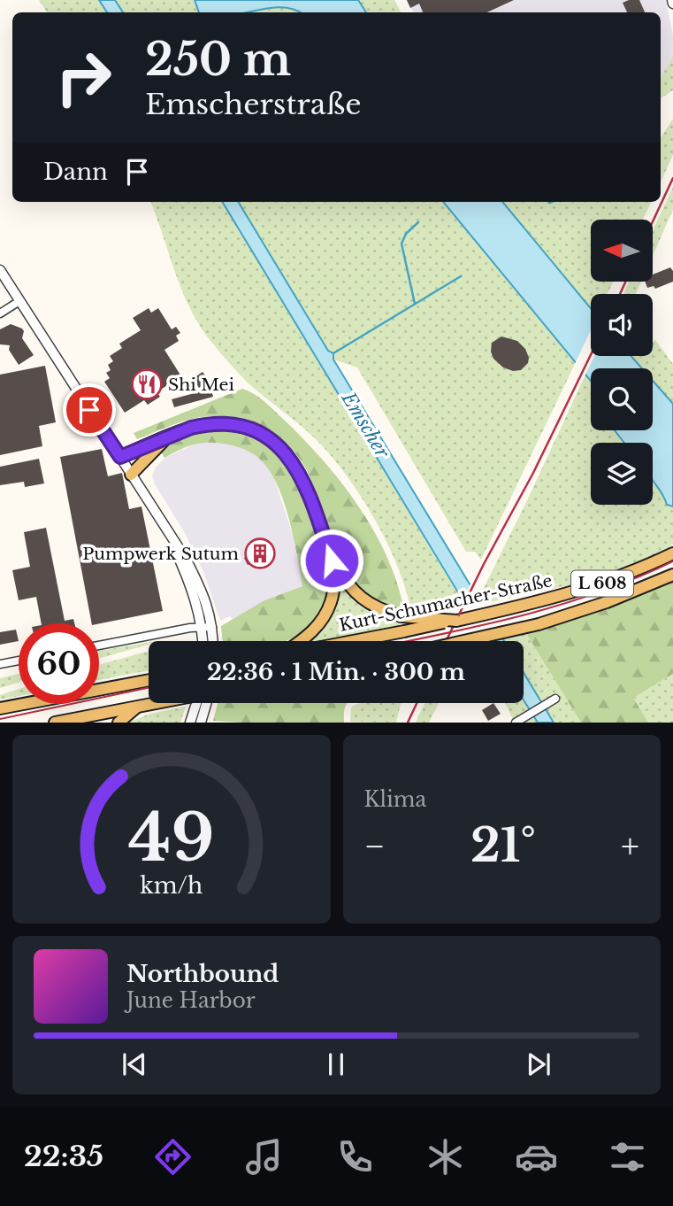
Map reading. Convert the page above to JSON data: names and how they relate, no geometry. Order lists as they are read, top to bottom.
{
  "streets": {
    "main road": ["L 608", "Kurt-Schumacher-Straße"]
  },
  "crossings": [
    ["L 608", "Kurt-Schumacher-Straße"]
  ],
  "water": ["Emscher"],
  "places": {
    "restaurant": ["Shi Mei"],
    "building": ["Pumpwerk Sutum"]
  },
  "north": "left",
  "page": {
    "turn": ["250 m", "Emscherstraße"],
    "then": "Dann",
    "limit": "60",
    "trip": "22:36 · 1 Min. · 300 m",
    "tile": "Klima",
    "heat": ["−", "21°", "+"],
    "song": ["Northbound", "June Harbor"],
    "tabs": "22:35",
    "gauge": ["49", "km/h"]
  }
}
